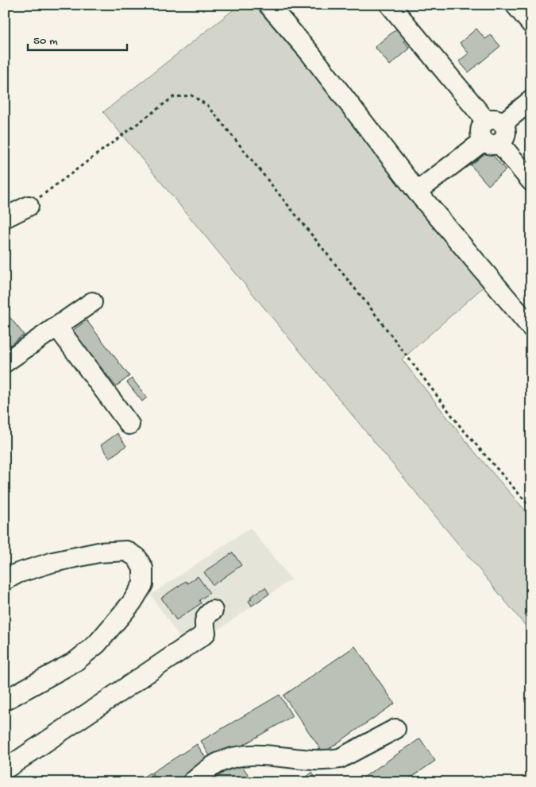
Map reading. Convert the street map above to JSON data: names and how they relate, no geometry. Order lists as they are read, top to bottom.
{
  "scale_bar": "50 m"
}
